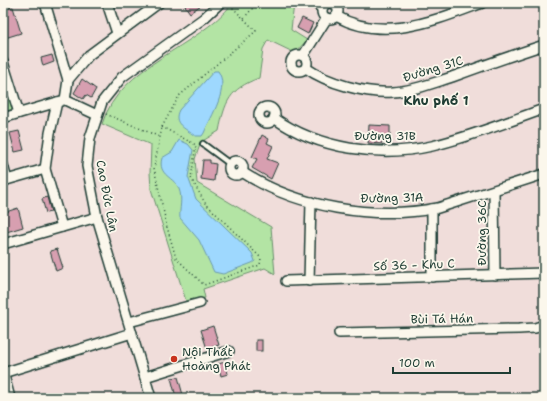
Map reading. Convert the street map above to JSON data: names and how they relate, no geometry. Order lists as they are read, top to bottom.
{
  "streets": {
    "street": [
      "Đường 31C",
      "Đường 31B",
      "Cao Đức Lân",
      "Đường 31A",
      "Đường 36C",
      "Số 36 - Khu C",
      "Bùi Tá Hán"
    ]
  },
  "crossings": [
    ["Đường 31A", "Đường 36C"],
    ["Đường 36C", "Số 36 - Khu C"]
  ],
  "districts": ["Khu phố 1"],
  "places": ["Nội Thất Hoàng Phát"],
  "scale_bar": "100 m"
}
